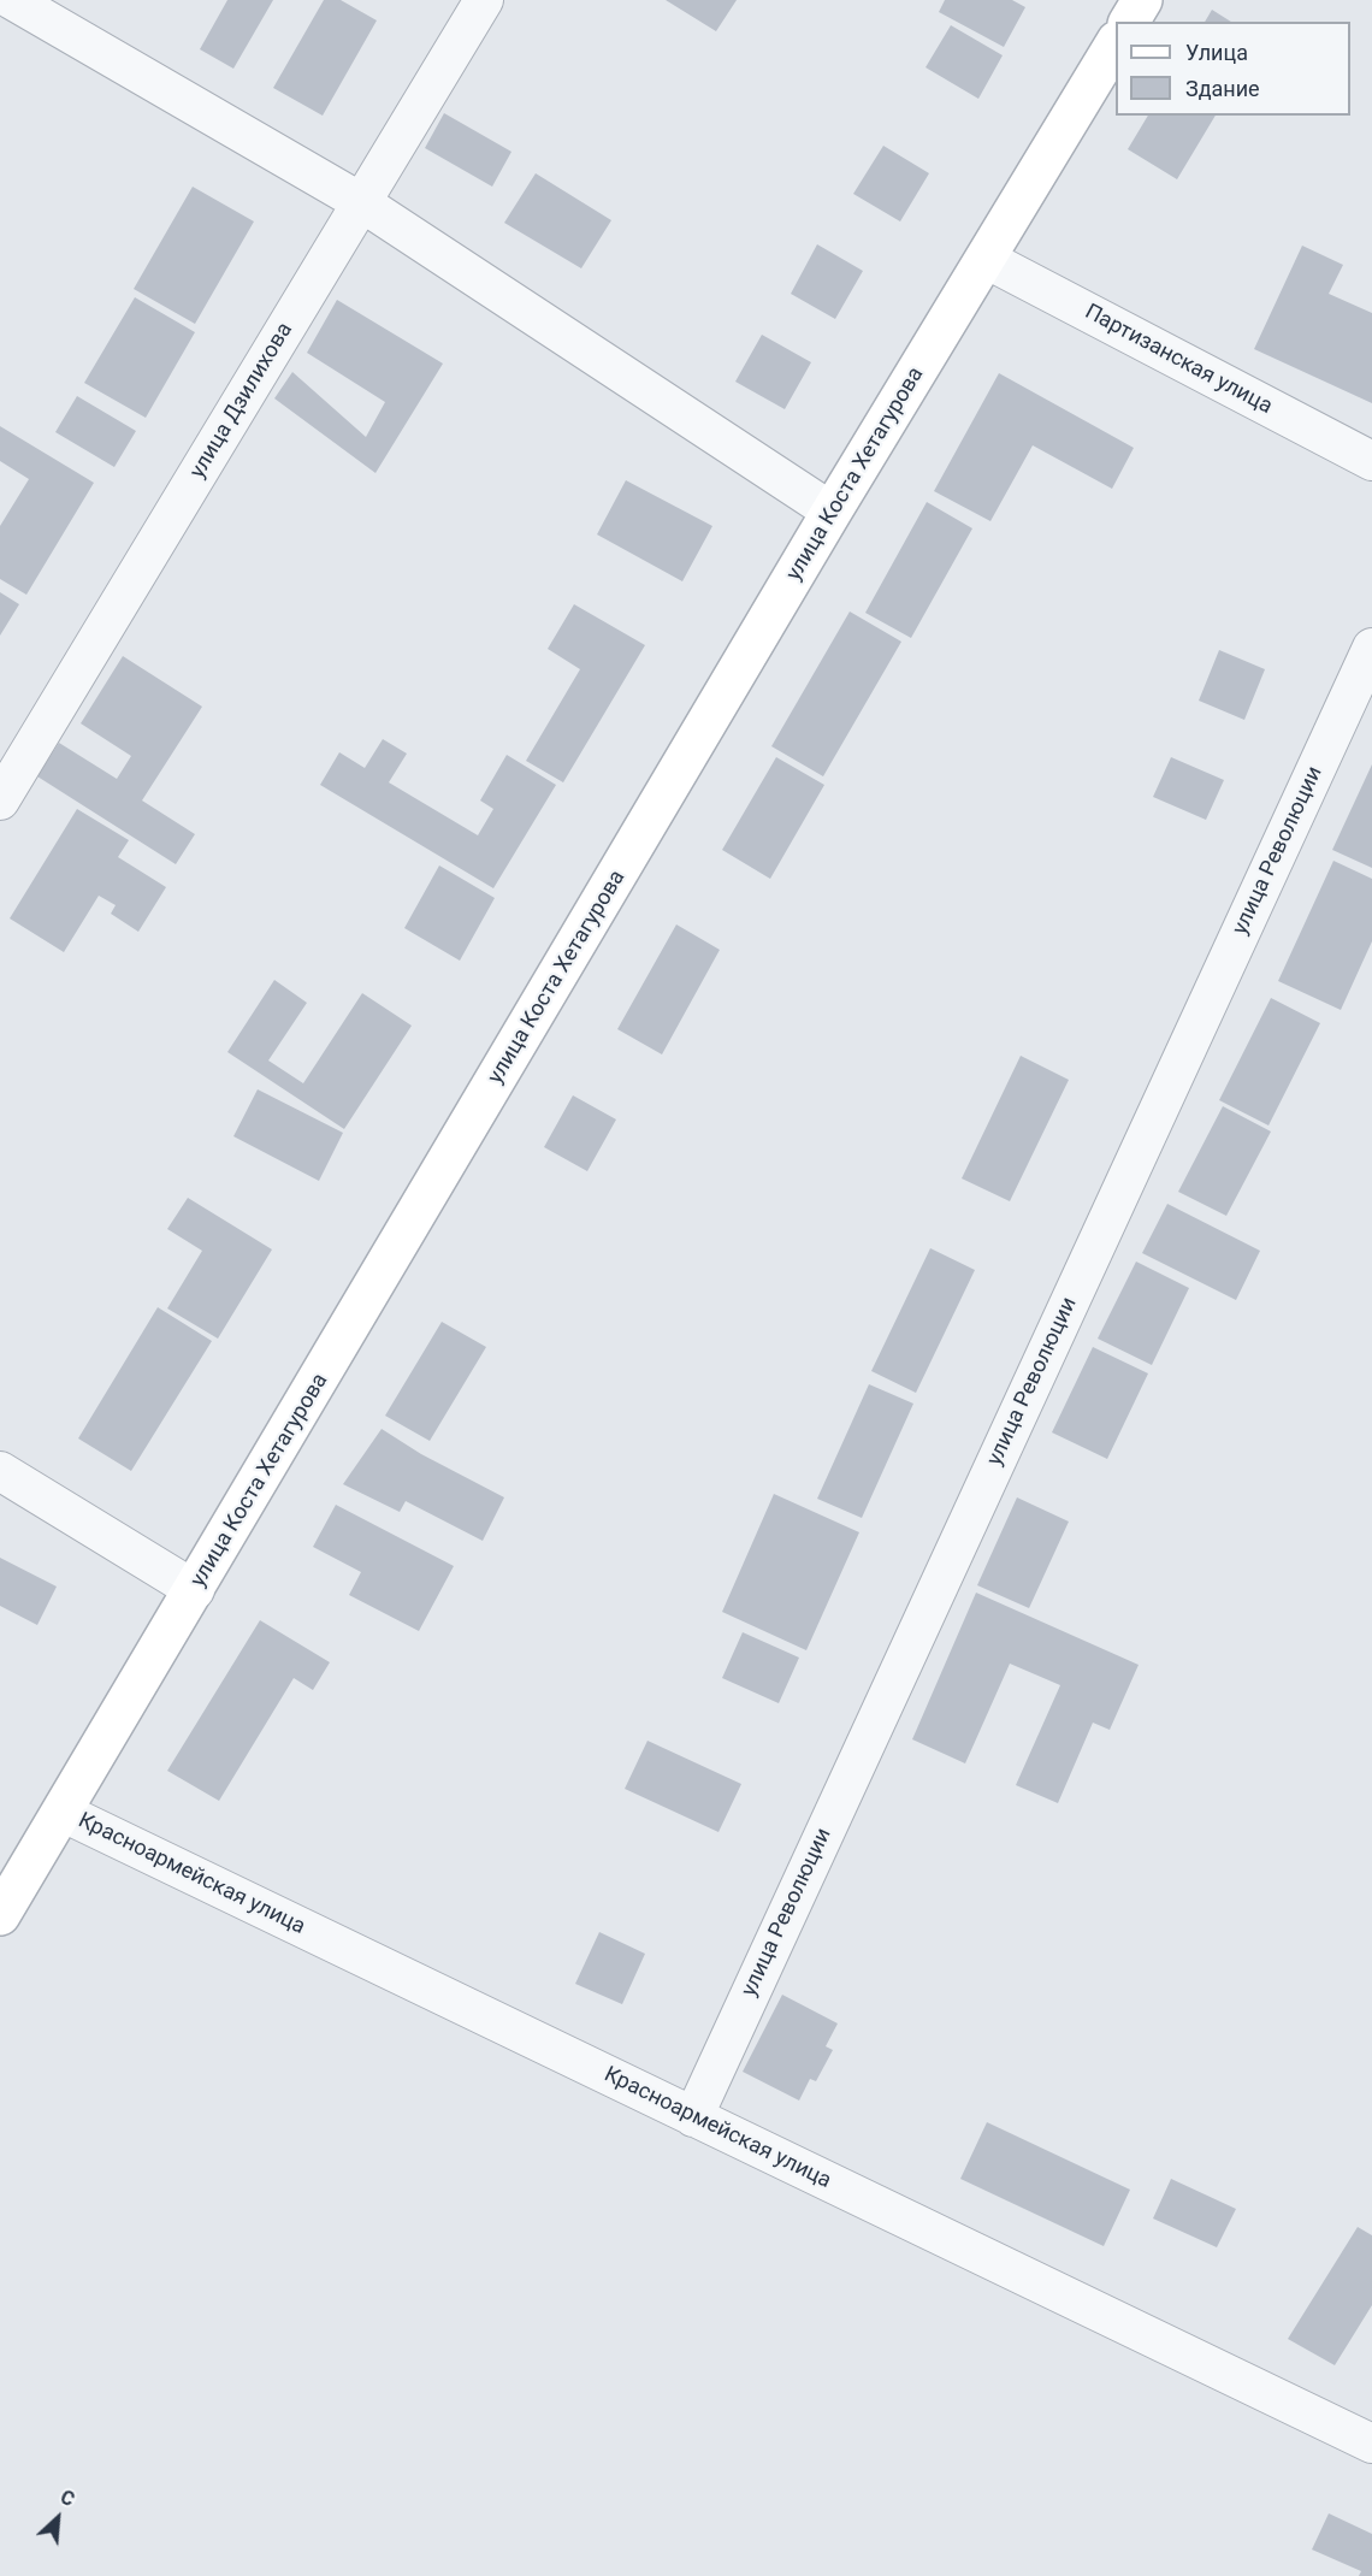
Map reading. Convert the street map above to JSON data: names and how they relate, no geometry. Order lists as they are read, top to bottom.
{
  "streets": {
    "main road": ["улица Коста Хетагурова"],
    "street": [
      "Партизанская улица",
      "улица Дзилихова",
      "улица Революции",
      "Красноармейская улица"
    ]
  },
  "crossings": [
    ["Партизанская улица", "улица Коста Хетагурова"],
    ["улица Коста Хетагурова", "Красноармейская улица"],
    ["улица Революции", "Красноармейская улица"]
  ],
  "legend": ["Улица", "Здание"],
  "north": "top right"
}
